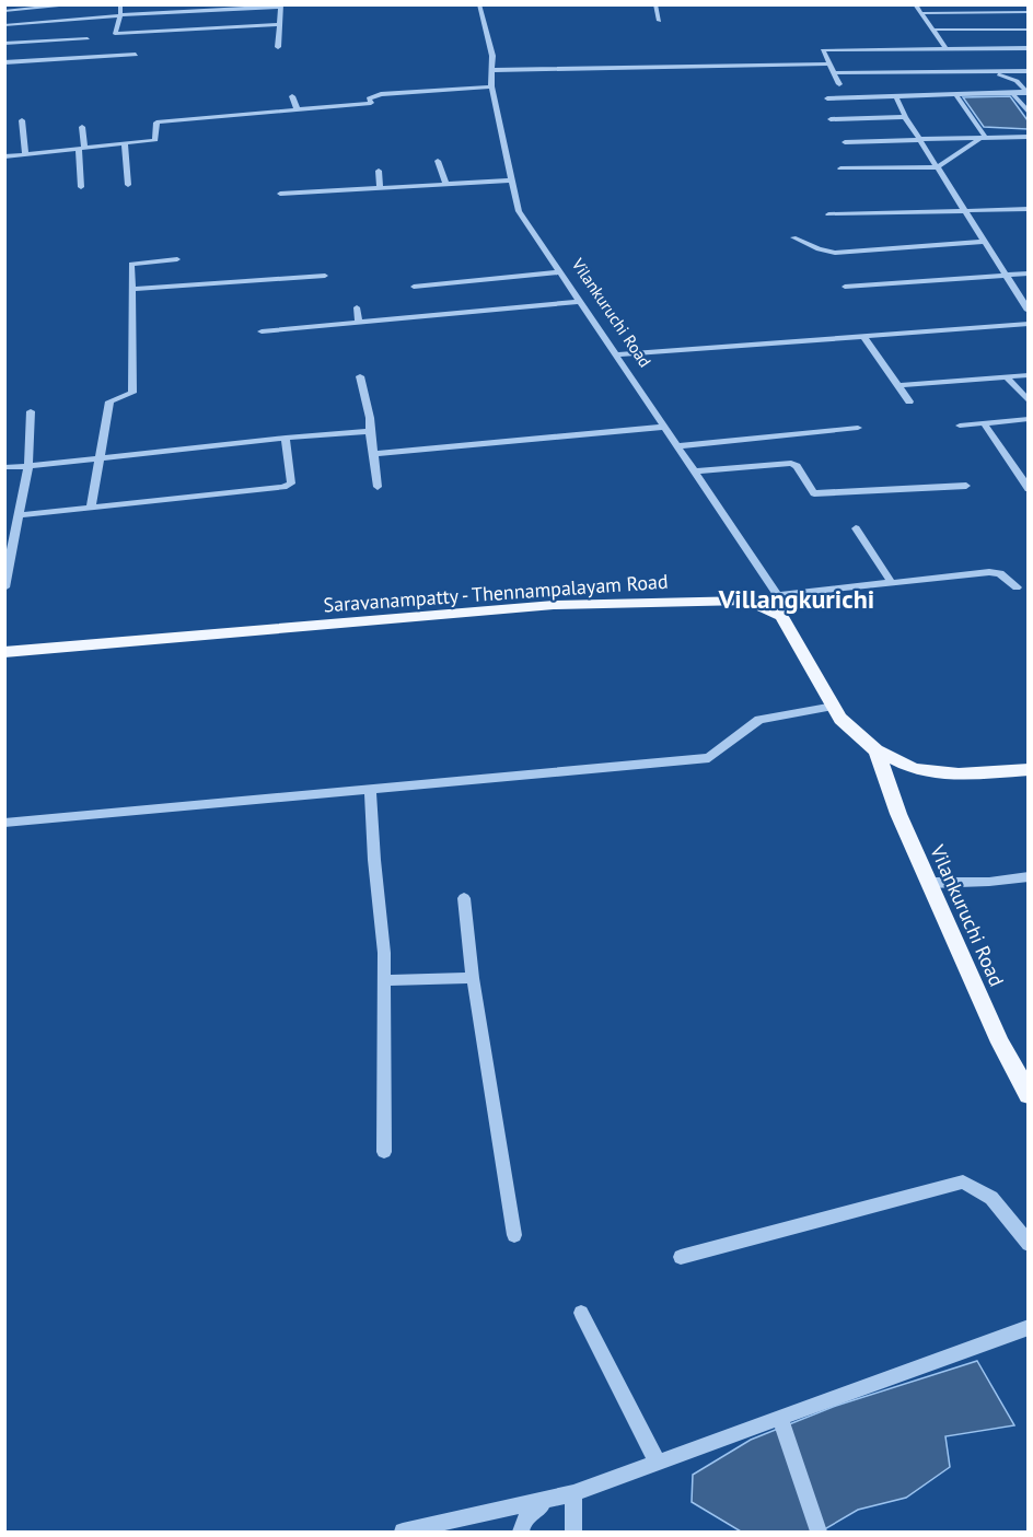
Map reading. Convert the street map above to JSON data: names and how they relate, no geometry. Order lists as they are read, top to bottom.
{
  "streets": {
    "main road": ["Vilankuruchi Road", "Saravanampatty - Thennampalayam Road"]
  },
  "crossings": [
    ["Vilankuruchi Road", "Saravanampatty - Thennampalayam Road"]
  ],
  "districts": ["Villangkurichi"]
}
